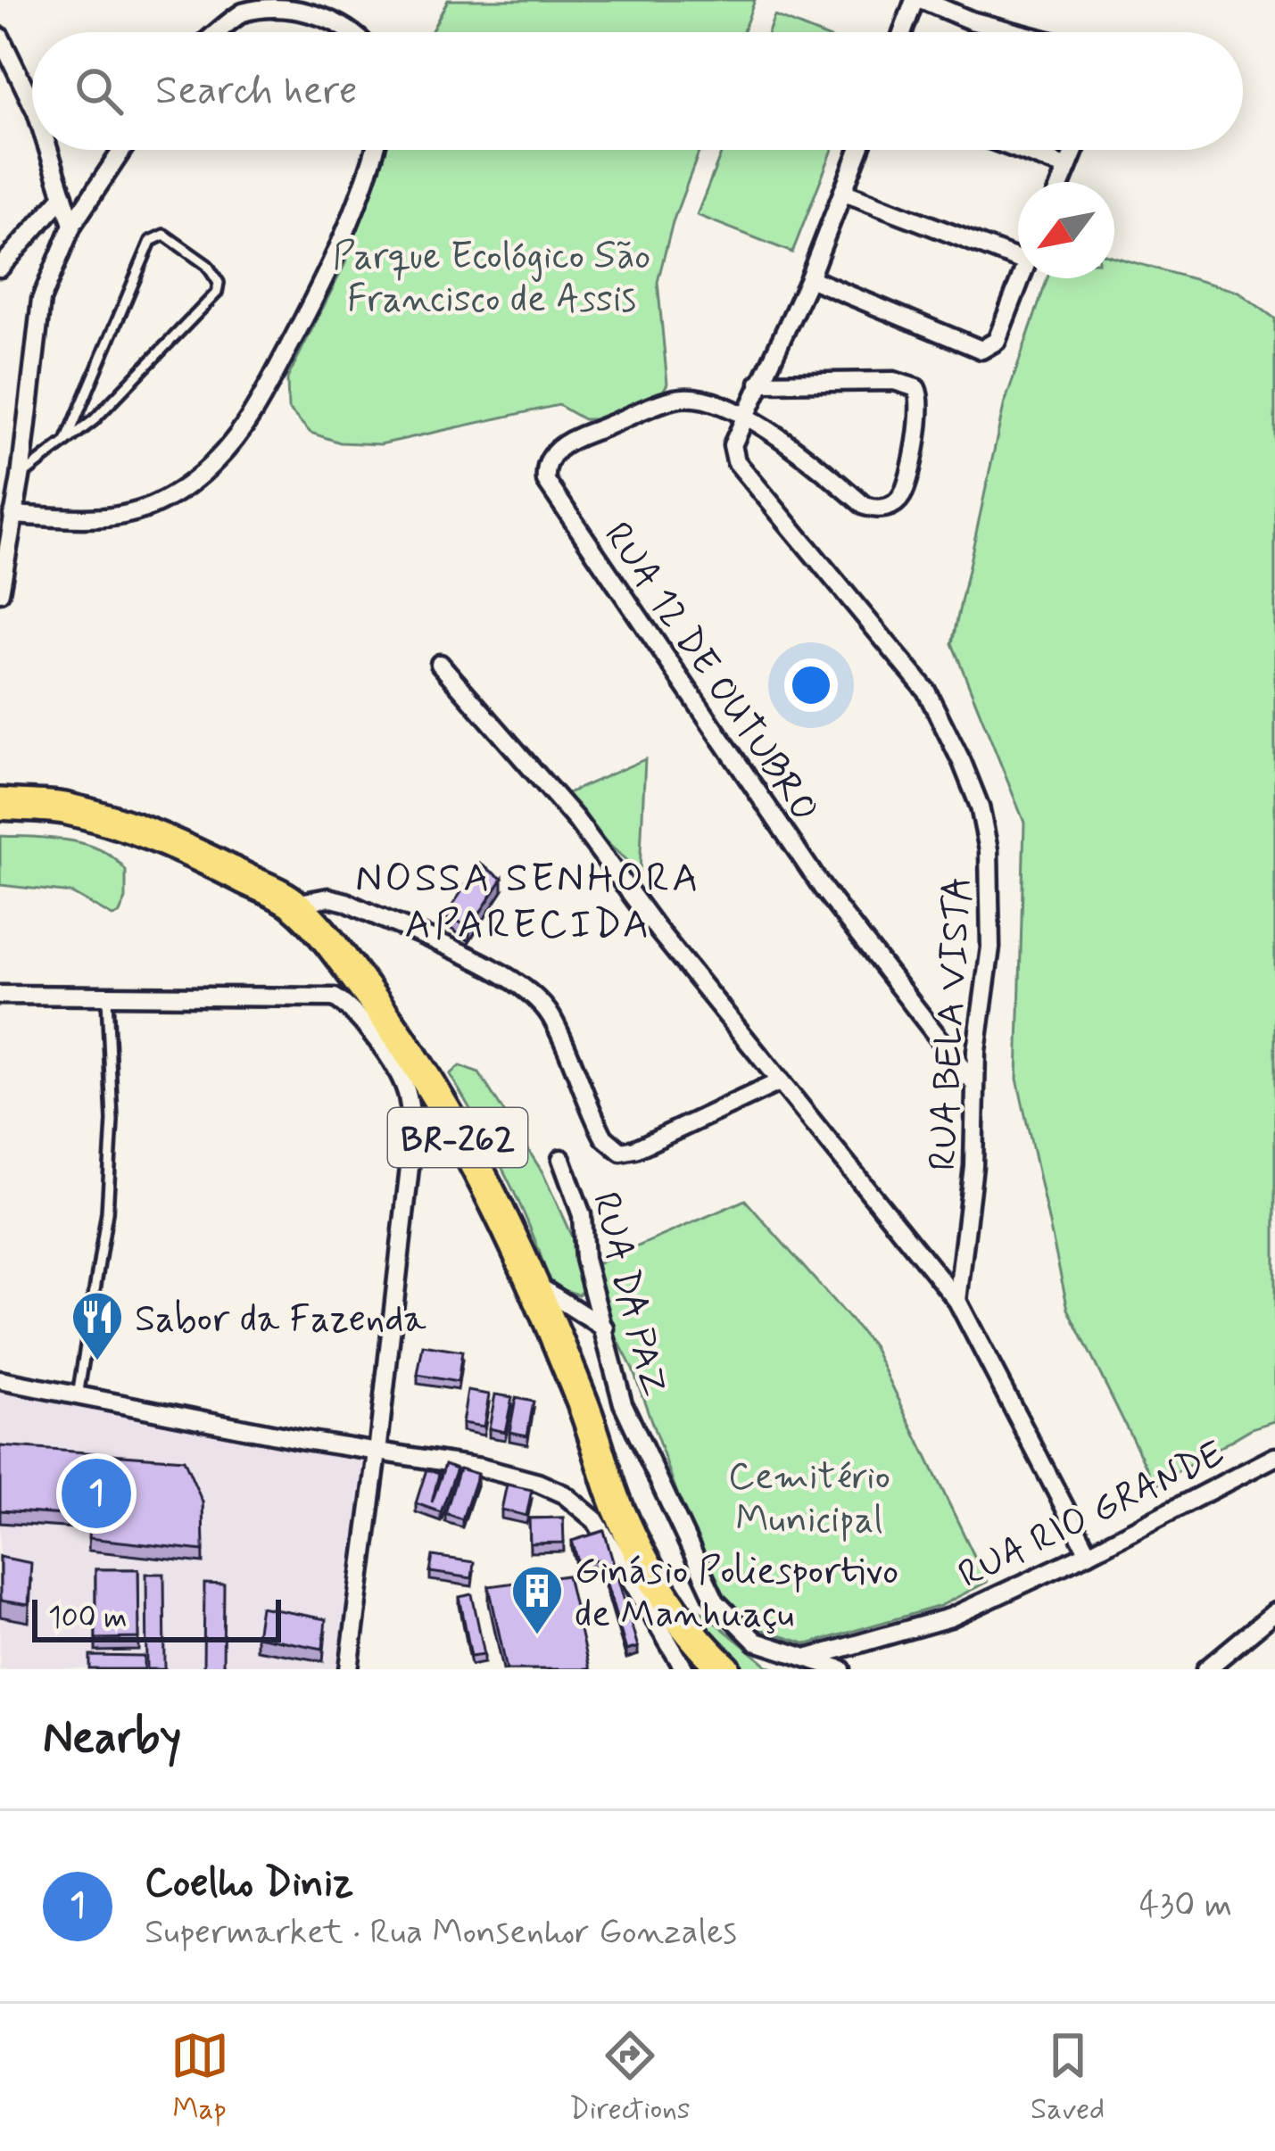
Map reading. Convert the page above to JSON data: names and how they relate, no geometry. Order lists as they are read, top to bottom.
{
  "streets": {
    "highway": ["BR-262"],
    "street": [
      "RUA 12 DE OUTUBRO",
      "RUA BELA VISTA",
      "RUA DA PAZ",
      "RUA RIO GRANDE"
    ]
  },
  "crossings": [
    ["RUA 12 DE OUTUBRO", "RUA BELA VISTA"],
    ["RUA DA PAZ", "RUA RIO GRANDE"]
  ],
  "districts": ["NOSSA SENHORA APARECIDA"],
  "parks": ["Parque Ecológico São Francisco de Assis", "Cemitério Municipal"],
  "places": {
    "restaurant": ["Sabor da Fazenda"],
    "building": ["Ginásio Poliesportivo de Manhuaçu"]
  },
  "scale_bar": "100 m",
  "north": "bottom left",
  "page": {
    "search": "Search here",
    "pins": "1",
    "scale": "100 m",
    "heading": "Nearby",
    "list": [
      {
        "mark": "1",
        "name": "Coelho Diniz",
        "note": "Supermarket · Rua Monsenhor Gonzales",
        "value": "430 m"
      }
    ],
    "nav": ["Map", "Directions", "Saved"]
  }
}
